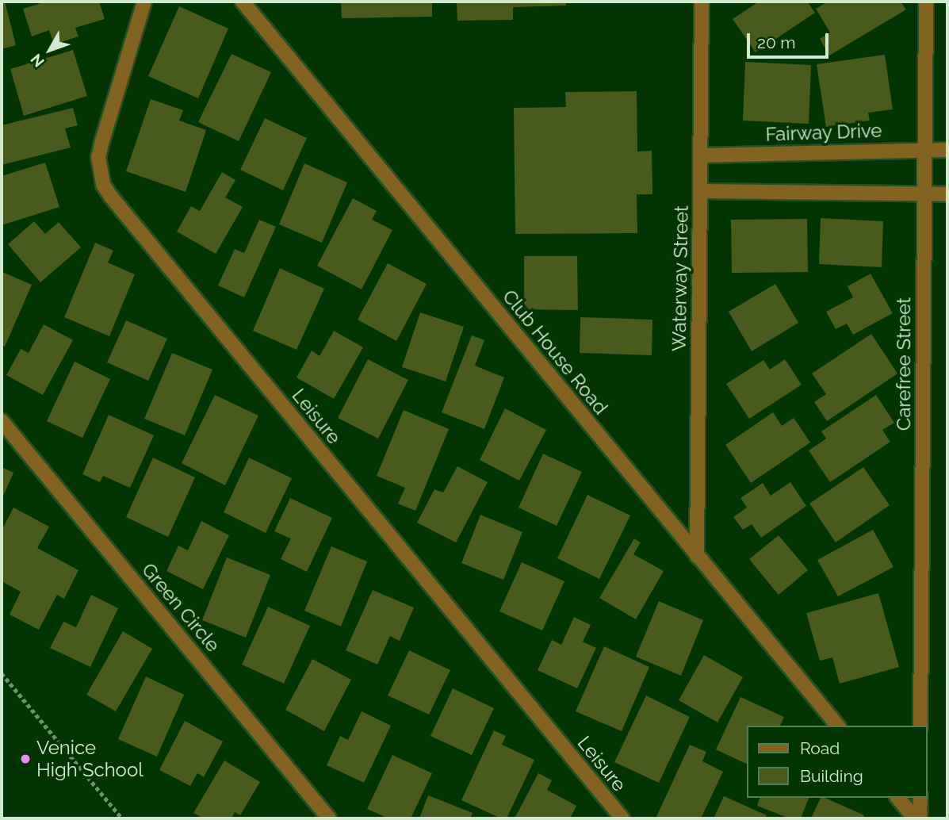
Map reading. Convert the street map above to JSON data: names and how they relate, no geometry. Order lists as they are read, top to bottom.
{
  "streets": {
    "street": [
      "Fairway Drive",
      "Waterway Street",
      "Club House Road",
      "Carefree Street",
      "Leisure",
      "Green Circle"
    ]
  },
  "crossings": [
    ["Fairway Drive", "Waterway Street"],
    ["Fairway Drive", "Carefree Street"],
    ["Waterway Street", "Club House Road"]
  ],
  "places": ["Venice High School"],
  "legend": ["Road", "Building"],
  "scale_bar": "20 m",
  "north": "bottom left"
}
